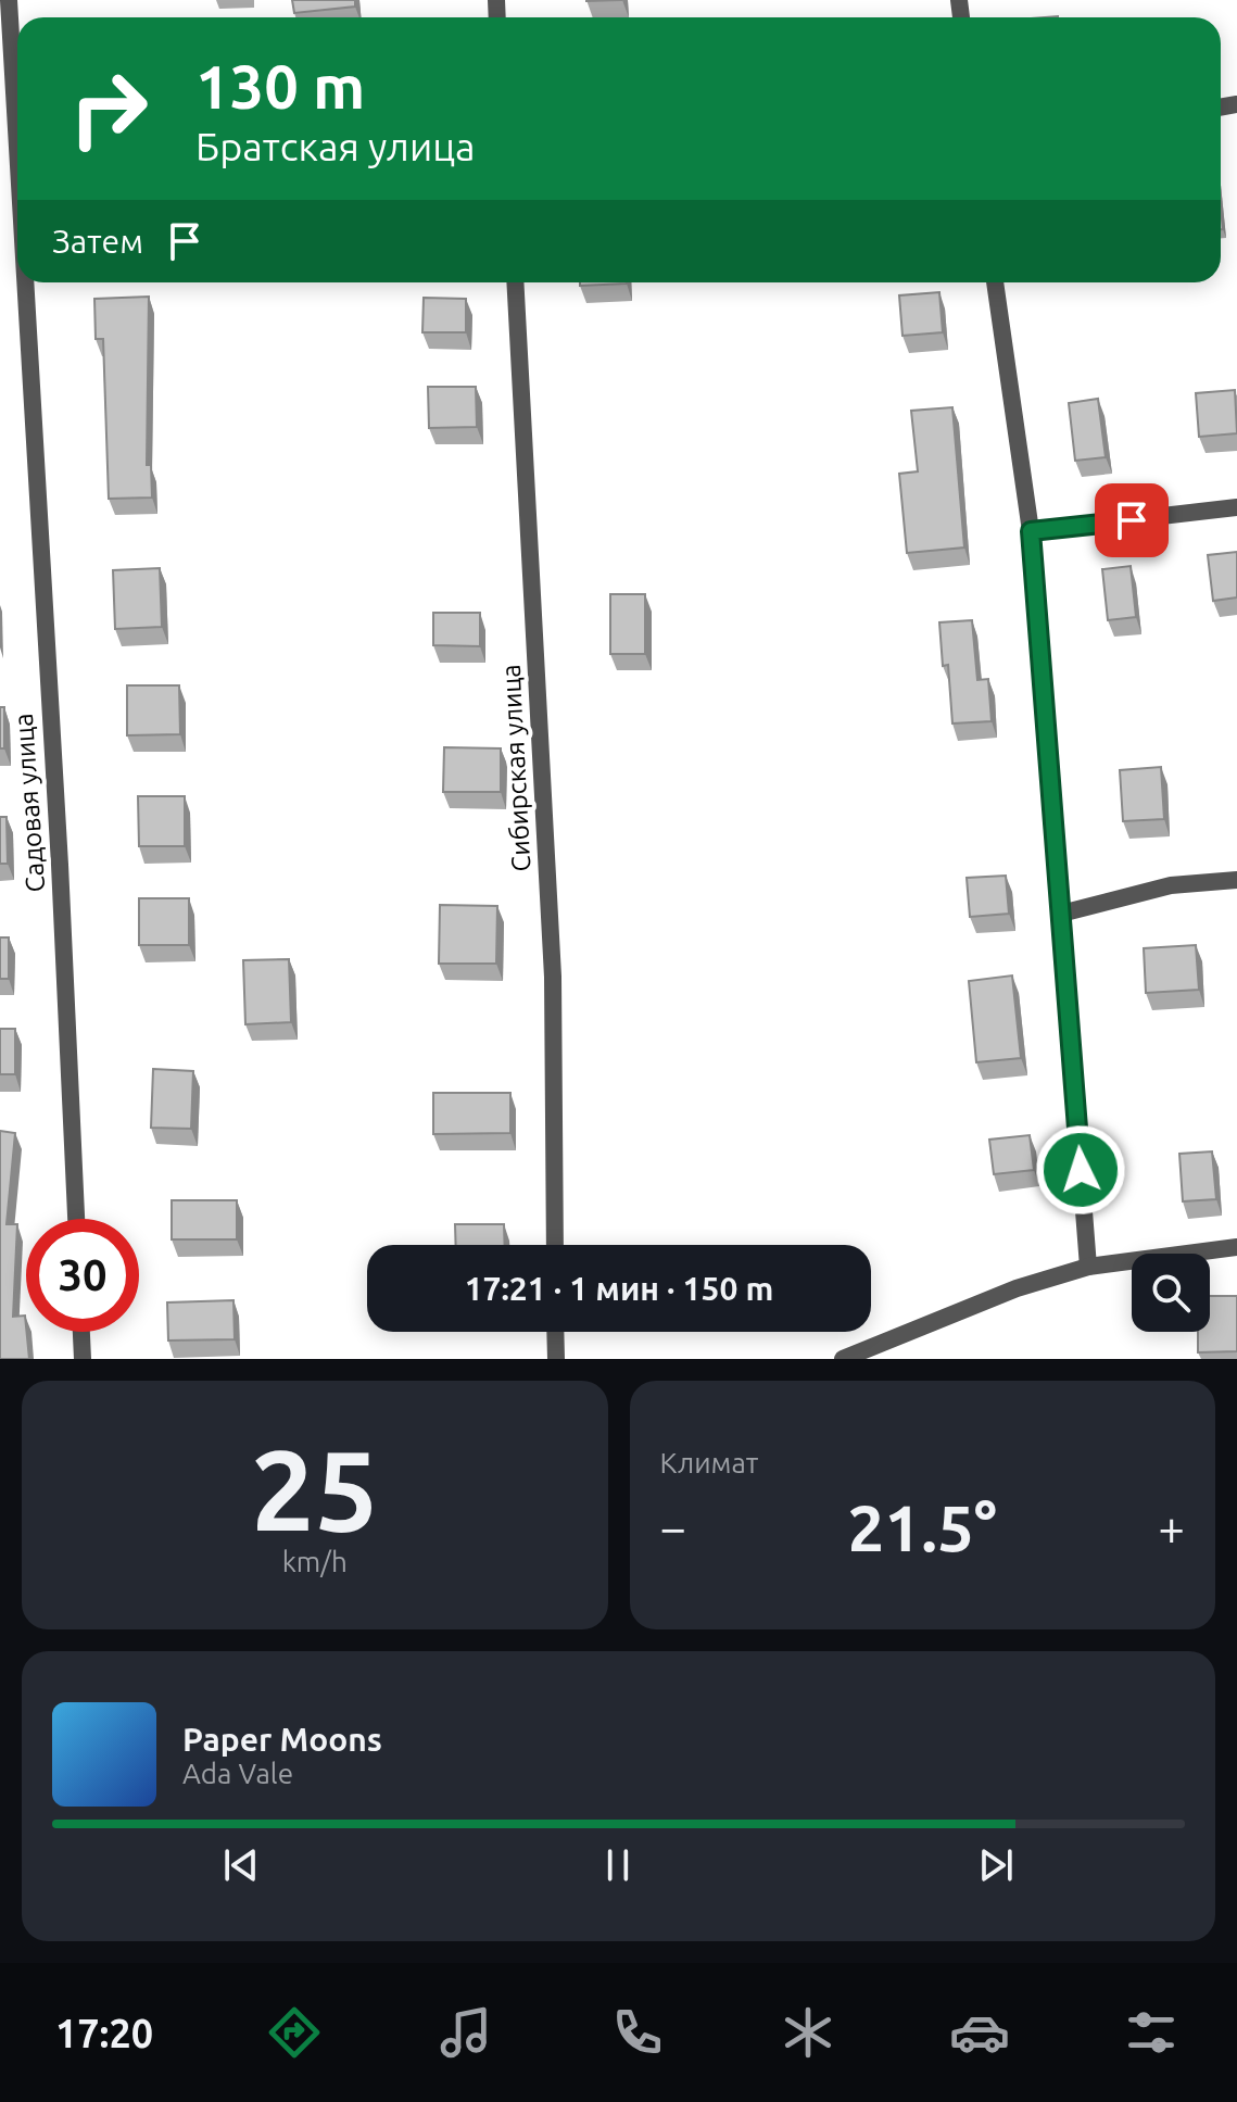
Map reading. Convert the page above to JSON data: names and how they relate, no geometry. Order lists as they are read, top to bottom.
{
  "streets": {
    "street": ["Сибирская улица", "Садовая улица"]
  },
  "page": {
    "turn": ["130 m", "Братская улица"],
    "then": "Затем",
    "limit": "30",
    "trip": "17:21 · 1 мин · 150 m",
    "tile": [
      ["25", "km/h"],
      "Климат"
    ],
    "heat": ["−", "21.5°", "+"],
    "song": ["Paper Moons", "Ada Vale"],
    "tabs": "17:20"
  }
}
